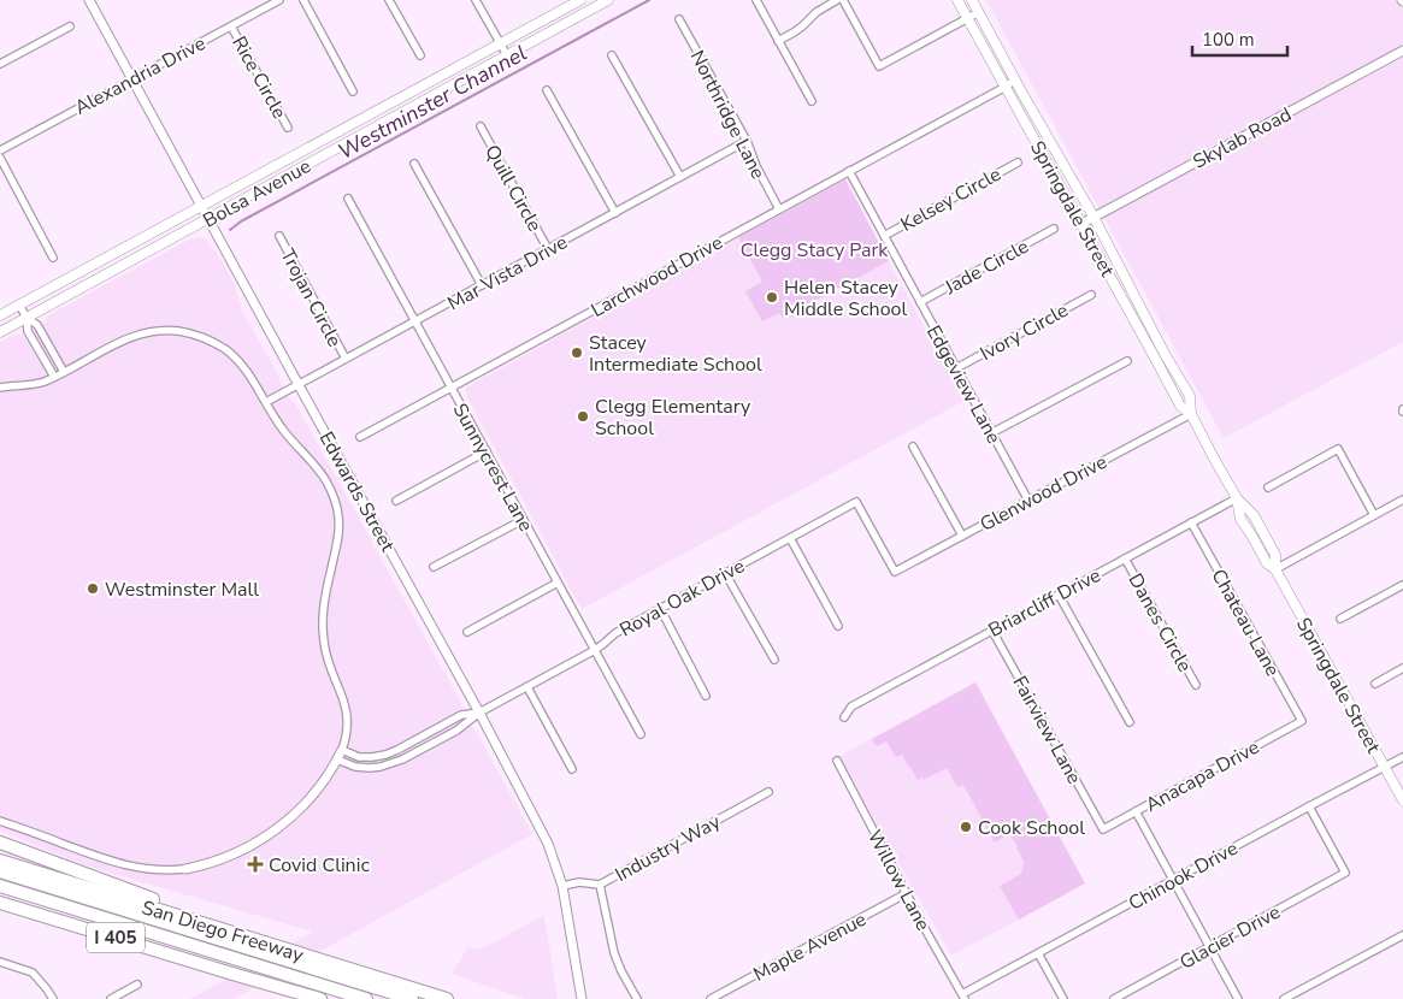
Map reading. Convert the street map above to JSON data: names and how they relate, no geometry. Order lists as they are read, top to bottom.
{
  "streets": {
    "highway": ["San Diego Freeway", "I 405"],
    "main road": ["Bolsa Avenue", "Springdale Street"],
    "street": [
      "Alexandria Drive",
      "Rice Circle",
      "Northridge Lane",
      "Skylab Road",
      "Quill Circle",
      "Kelsey Circle",
      "Jade Circle",
      "Mar Vista Drive",
      "Larchwood Drive",
      "Trojan Circle",
      "Ivory Circle",
      "Edgeview Lane",
      "Sunnycrest Lane",
      "Edwards Street",
      "Glenwood Drive",
      "Royal Oak Drive",
      "Briarcliff Drive",
      "Danes Circle",
      "Chateau Lane",
      "Fairview Lane",
      "Anacapa Drive",
      "Industry Way",
      "Chinook Drive",
      "Willow Lane",
      "Glacier Drive",
      "Maple Avenue"
    ]
  },
  "crossings": [
    ["Alexandria Drive", "Rice Circle"],
    ["Alexandria Drive", "Edwards Street"],
    ["Northridge Lane", "Mar Vista Drive"],
    ["Northridge Lane", "Larchwood Drive"],
    ["Skylab Road", "Springdale Street"],
    ["Quill Circle", "Mar Vista Drive"],
    ["Bolsa Avenue", "Edwards Street"],
    ["Kelsey Circle", "Edgeview Lane"],
    ["Springdale Street", "Larchwood Drive"],
    ["Springdale Street", "Glenwood Drive"],
    ["Springdale Street", "Briarcliff Drive"],
    ["Springdale Street", "Chinook Drive"],
    ["Jade Circle", "Edgeview Lane"],
    ["Mar Vista Drive", "Trojan Circle"],
    ["Mar Vista Drive", "Sunnycrest Lane"],
    ["Mar Vista Drive", "Edwards Street"],
    ["Larchwood Drive", "Edgeview Lane"],
    ["Larchwood Drive", "Sunnycrest Lane"],
    ["Ivory Circle", "Edgeview Lane"],
    ["Edgeview Lane", "Glenwood Drive"],
    ["Sunnycrest Lane", "Royal Oak Drive"],
    ["Edwards Street", "Royal Oak Drive"],
    ["Edwards Street", "Industry Way"],
    ["Glenwood Drive", "Royal Oak Drive"],
    ["Briarcliff Drive", "Danes Circle"],
    ["Briarcliff Drive", "Chateau Lane"],
    ["Briarcliff Drive", "Fairview Lane"],
    ["Chateau Lane", "Anacapa Drive"],
    ["Fairview Lane", "Anacapa Drive"],
    ["Chinook Drive", "Willow Lane"],
    ["Chinook Drive", "Glacier Drive"],
    ["Willow Lane", "Maple Avenue"]
  ],
  "water": ["Westminster Channel"],
  "parks": ["Clegg Stacy Park"],
  "places": {
    "other": [
      "Helen Stacey Middle School",
      "Stacey Intermediate School",
      "Clegg Elementary School",
      "Westminster Mall",
      "Cook School"
    ],
    "health": ["Covid Clinic"]
  },
  "scale_bar": "100 m"
}
